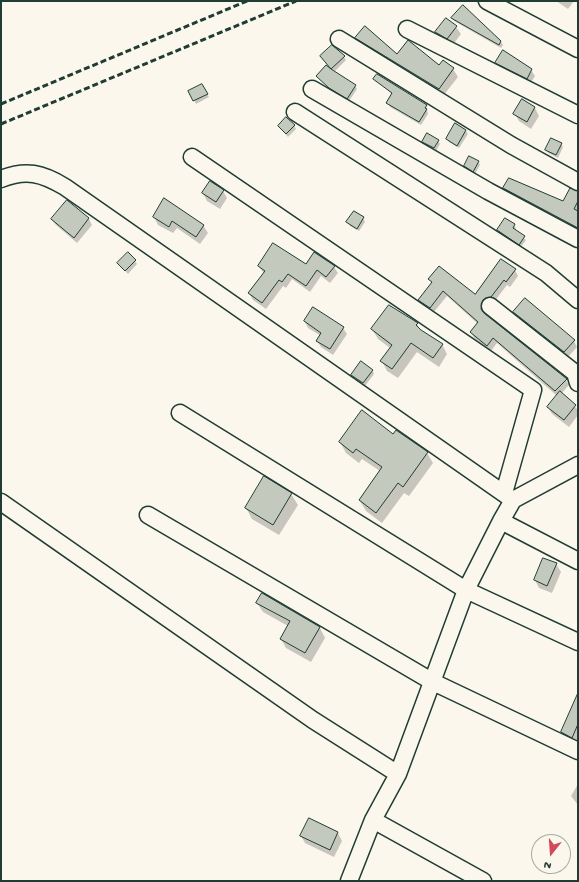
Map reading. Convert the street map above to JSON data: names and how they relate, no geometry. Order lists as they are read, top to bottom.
{
  "north": "bottom"
}
